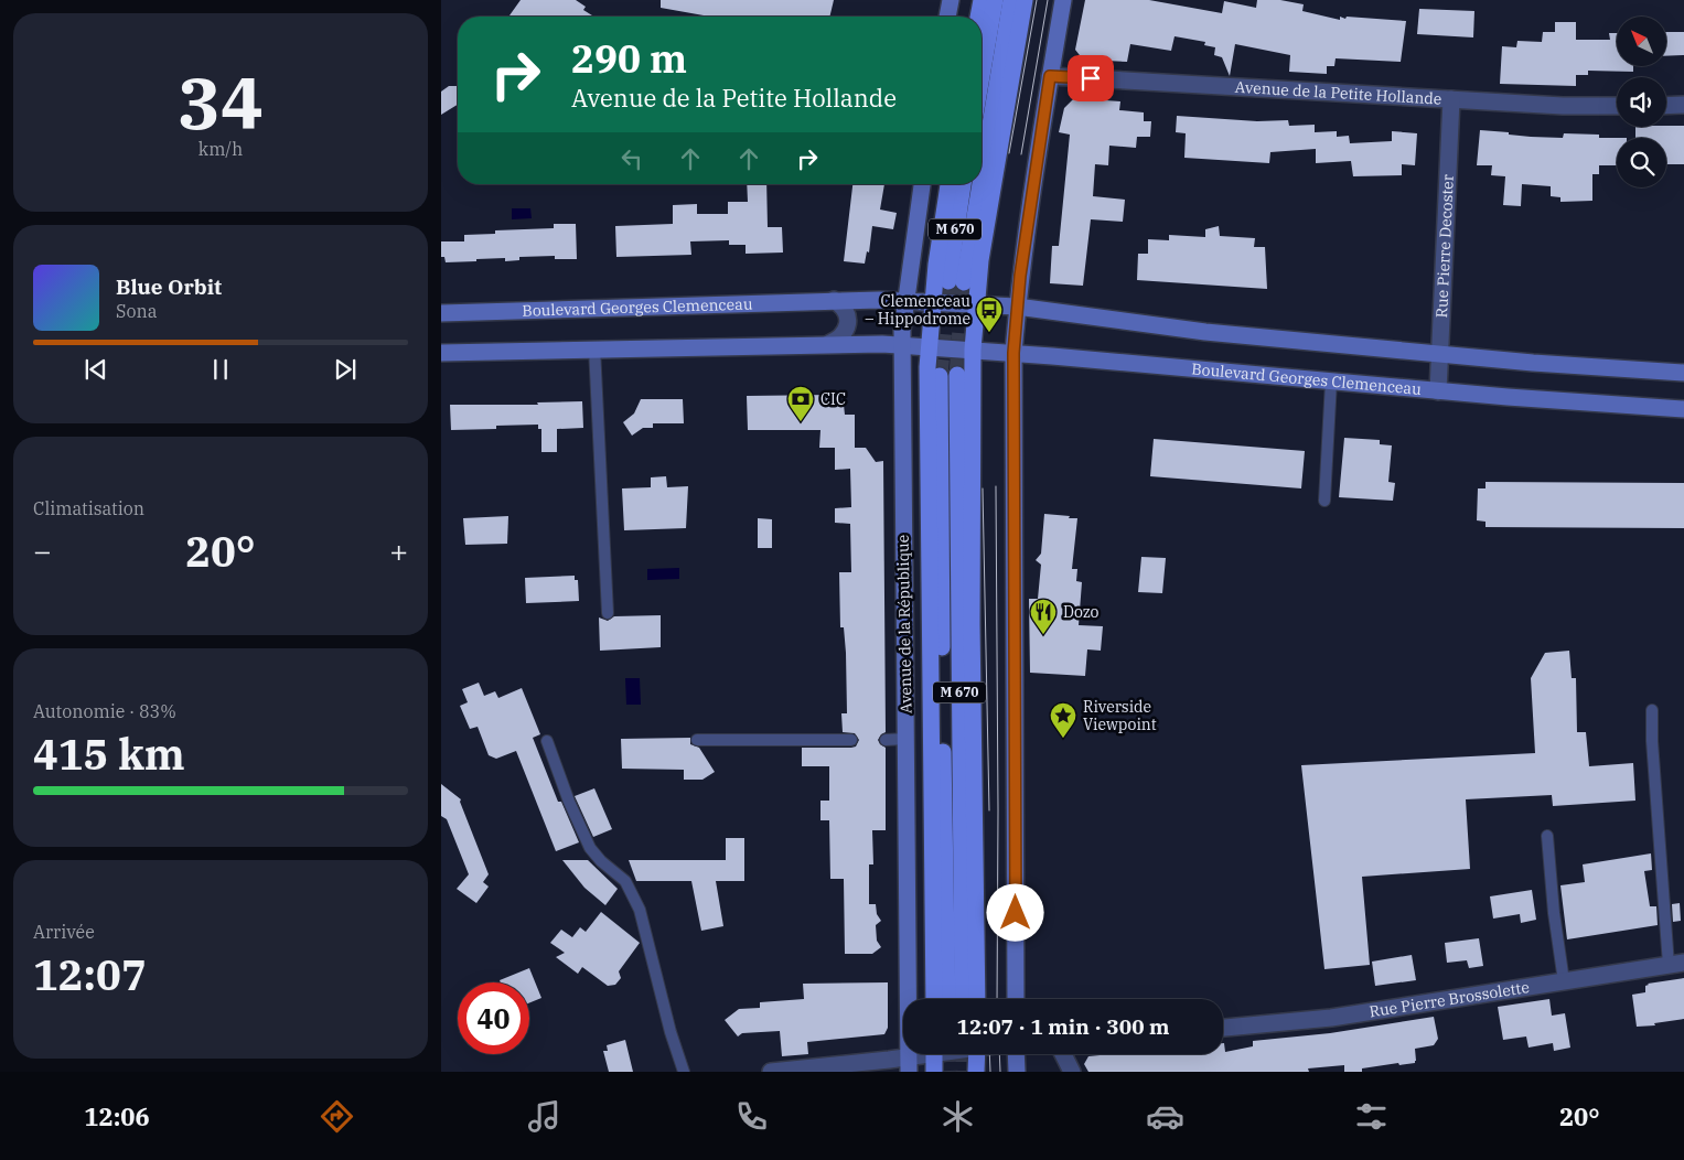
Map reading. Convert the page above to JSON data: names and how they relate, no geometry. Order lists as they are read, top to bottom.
{
  "streets": {
    "main road": ["M 670", "Boulevard Georges Clemenceau", "Avenue de la République"],
    "street": ["Avenue de la Petite Hollande", "Rue Pierre Decoster", "Rue Pierre Brossolette"]
  },
  "crossings": [
    ["Avenue de la Petite Hollande", "Rue Pierre Decoster"],
    ["Rue Pierre Decoster", "Boulevard Georges Clemenceau"],
    ["Boulevard Georges Clemenceau", "Avenue de la République"]
  ],
  "places": {
    "bus stop": ["Clemenceau – Hippodrome"],
    "bank": ["CIC"],
    "restaurant": ["Dozo"],
    "place": ["Riverside Viewpoint"]
  },
  "north": "top left",
  "page": {
    "tile": [
      ["34", "km/h"],
      "Climatisation",
      ["Autonomie · 83%", "415 km"],
      ["Arrivée", "12:07"]
    ],
    "turn": ["290 m", "Avenue de la Petite Hollande"],
    "song": ["Blue Orbit", "Sona"],
    "heat": ["−", "20°", "+"],
    "limit": "40",
    "trip": "12:07 · 1 min · 300 m",
    "tabs": ["12:06", "20°"]
  }
}
